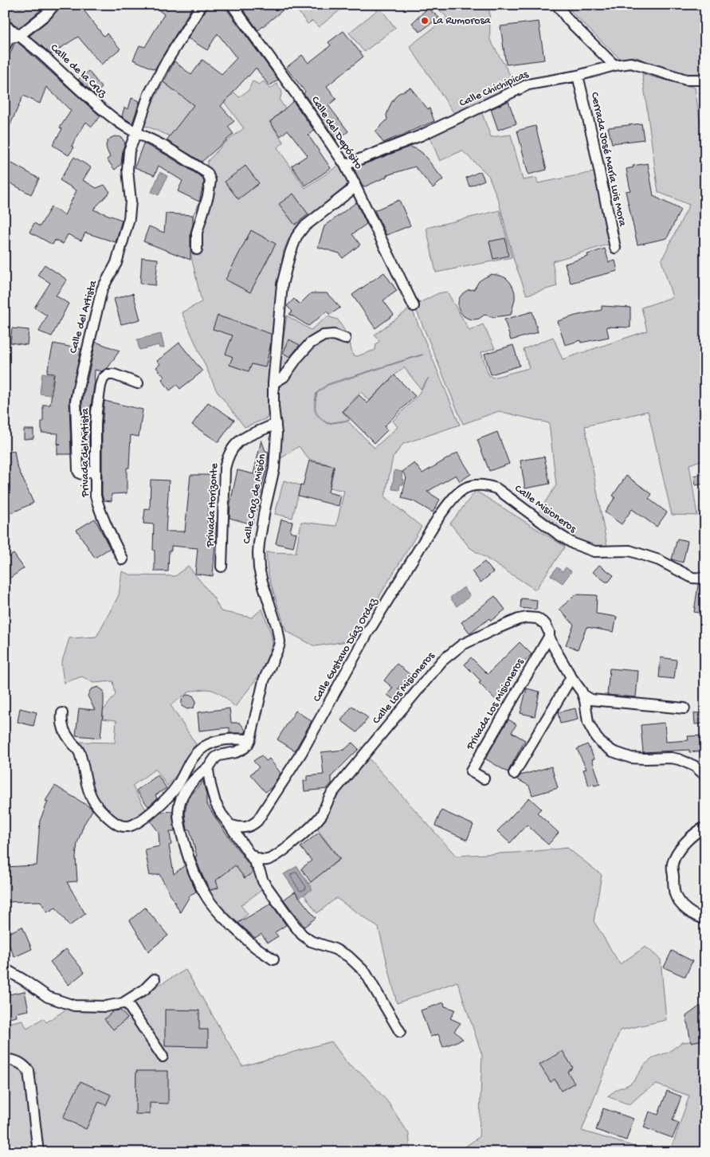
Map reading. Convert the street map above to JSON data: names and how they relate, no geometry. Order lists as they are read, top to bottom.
{
  "streets": {
    "street": [
      "Calle de la Cruz",
      "Calle Chichipicas",
      "Calle del Depósito",
      "Cerrada José María Luis Mora",
      "Calle del Artista",
      "Privada del Artista",
      "Calle Cruz de Misión",
      "Privada Horizonte",
      "Calle Misioneros",
      "Calle Gustavo Díaz Ordaz",
      "Calle Los Misioneros",
      "Privada Los Misioneros"
    ]
  },
  "crossings": [
    ["Calle de la Cruz", "Calle del Artista"],
    ["Calle Chichipicas", "Calle del Depósito"],
    ["Calle Chichipicas", "Cerrada José María Luis Mora"],
    ["Calle del Depósito", "Calle Cruz de Misión"],
    ["Calle del Artista", "Privada del Artista"],
    ["Calle Cruz de Misión", "Privada Horizonte"],
    ["Calle Misioneros", "Calle Gustavo Díaz Ordaz"],
    ["Calle Los Misioneros", "Privada Los Misioneros"]
  ],
  "places": ["La Rumorosa"]
}
